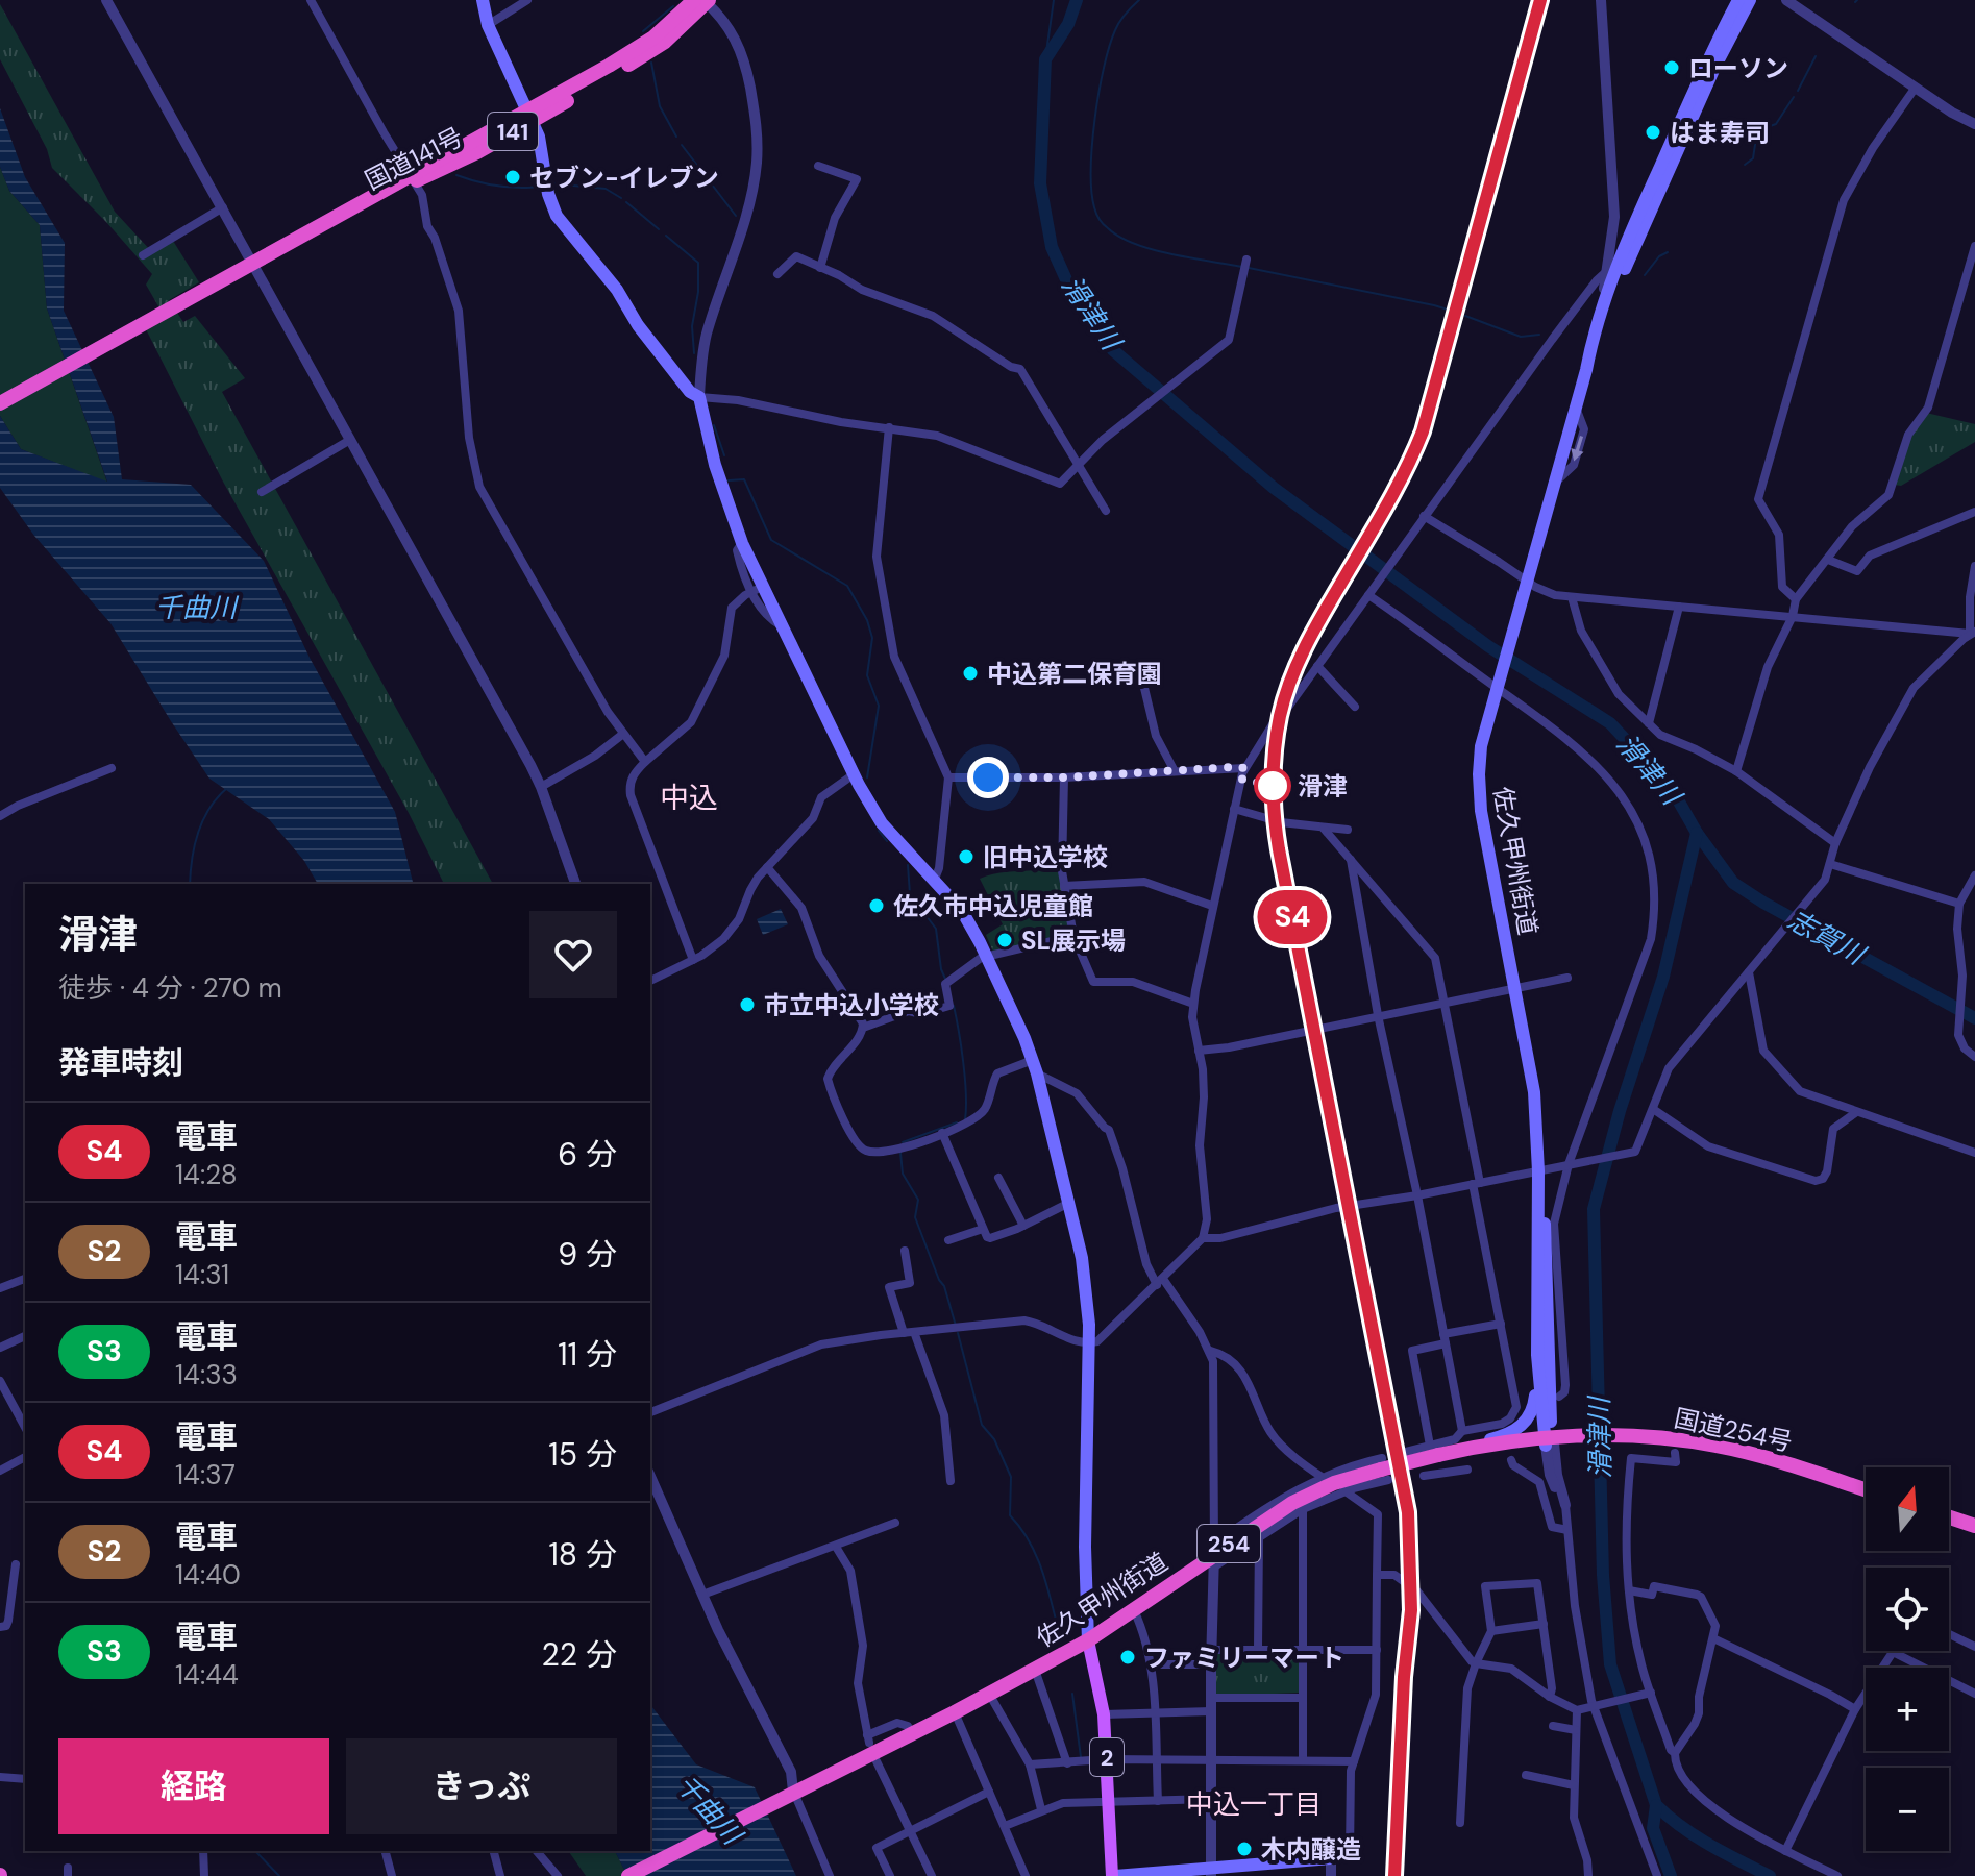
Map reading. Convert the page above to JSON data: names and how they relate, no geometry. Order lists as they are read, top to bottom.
{
  "streets": {
    "highway": [
      "141",
      "国道141号",
      "佐久甲州街道",
      "国道254号",
      "254"
    ],
    "main road": ["2"]
  },
  "crossings": [
    ["佐久甲州街道", "国道254号"],
    ["佐久甲州街道", "2"]
  ],
  "districts": ["中込", "中込一丁目"],
  "water": ["滑津川", "千曲川", "志賀川"],
  "places": [
    "ローソン",
    "はま寿司",
    "セブン-イレブン",
    "中込第二保育園",
    "滑津",
    "旧中込学校",
    "佐久市中込児童館",
    "SL展示場",
    "市立中込小学校",
    "ファミリーマート",
    "木内醸造"
  ],
  "north": "top",
  "page": {
    "on_map": "S4",
    "heading": [
      ["滑津", "徒歩 · 4 分 · 270 m"],
      "発車時刻"
    ],
    "list": [
      {
        "mark": "S4",
        "name": "電車",
        "note": "14:28",
        "value": "6 分"
      },
      {
        "mark": "S2",
        "name": "電車",
        "note": "14:31",
        "value": "9 分"
      },
      {
        "mark": "S3",
        "name": "電車",
        "note": "14:33",
        "value": "11 分"
      },
      {
        "mark": "S4",
        "name": "電車",
        "note": "14:37",
        "value": "15 分"
      },
      {
        "mark": "S2",
        "name": "電車",
        "note": "14:40",
        "value": "18 分"
      },
      {
        "mark": "S3",
        "name": "電車",
        "note": "14:44",
        "value": "22 分"
      }
    ],
    "map_buttons": ["+", "−"],
    "buttons": ["経路", "きっぷ"]
  }
}
